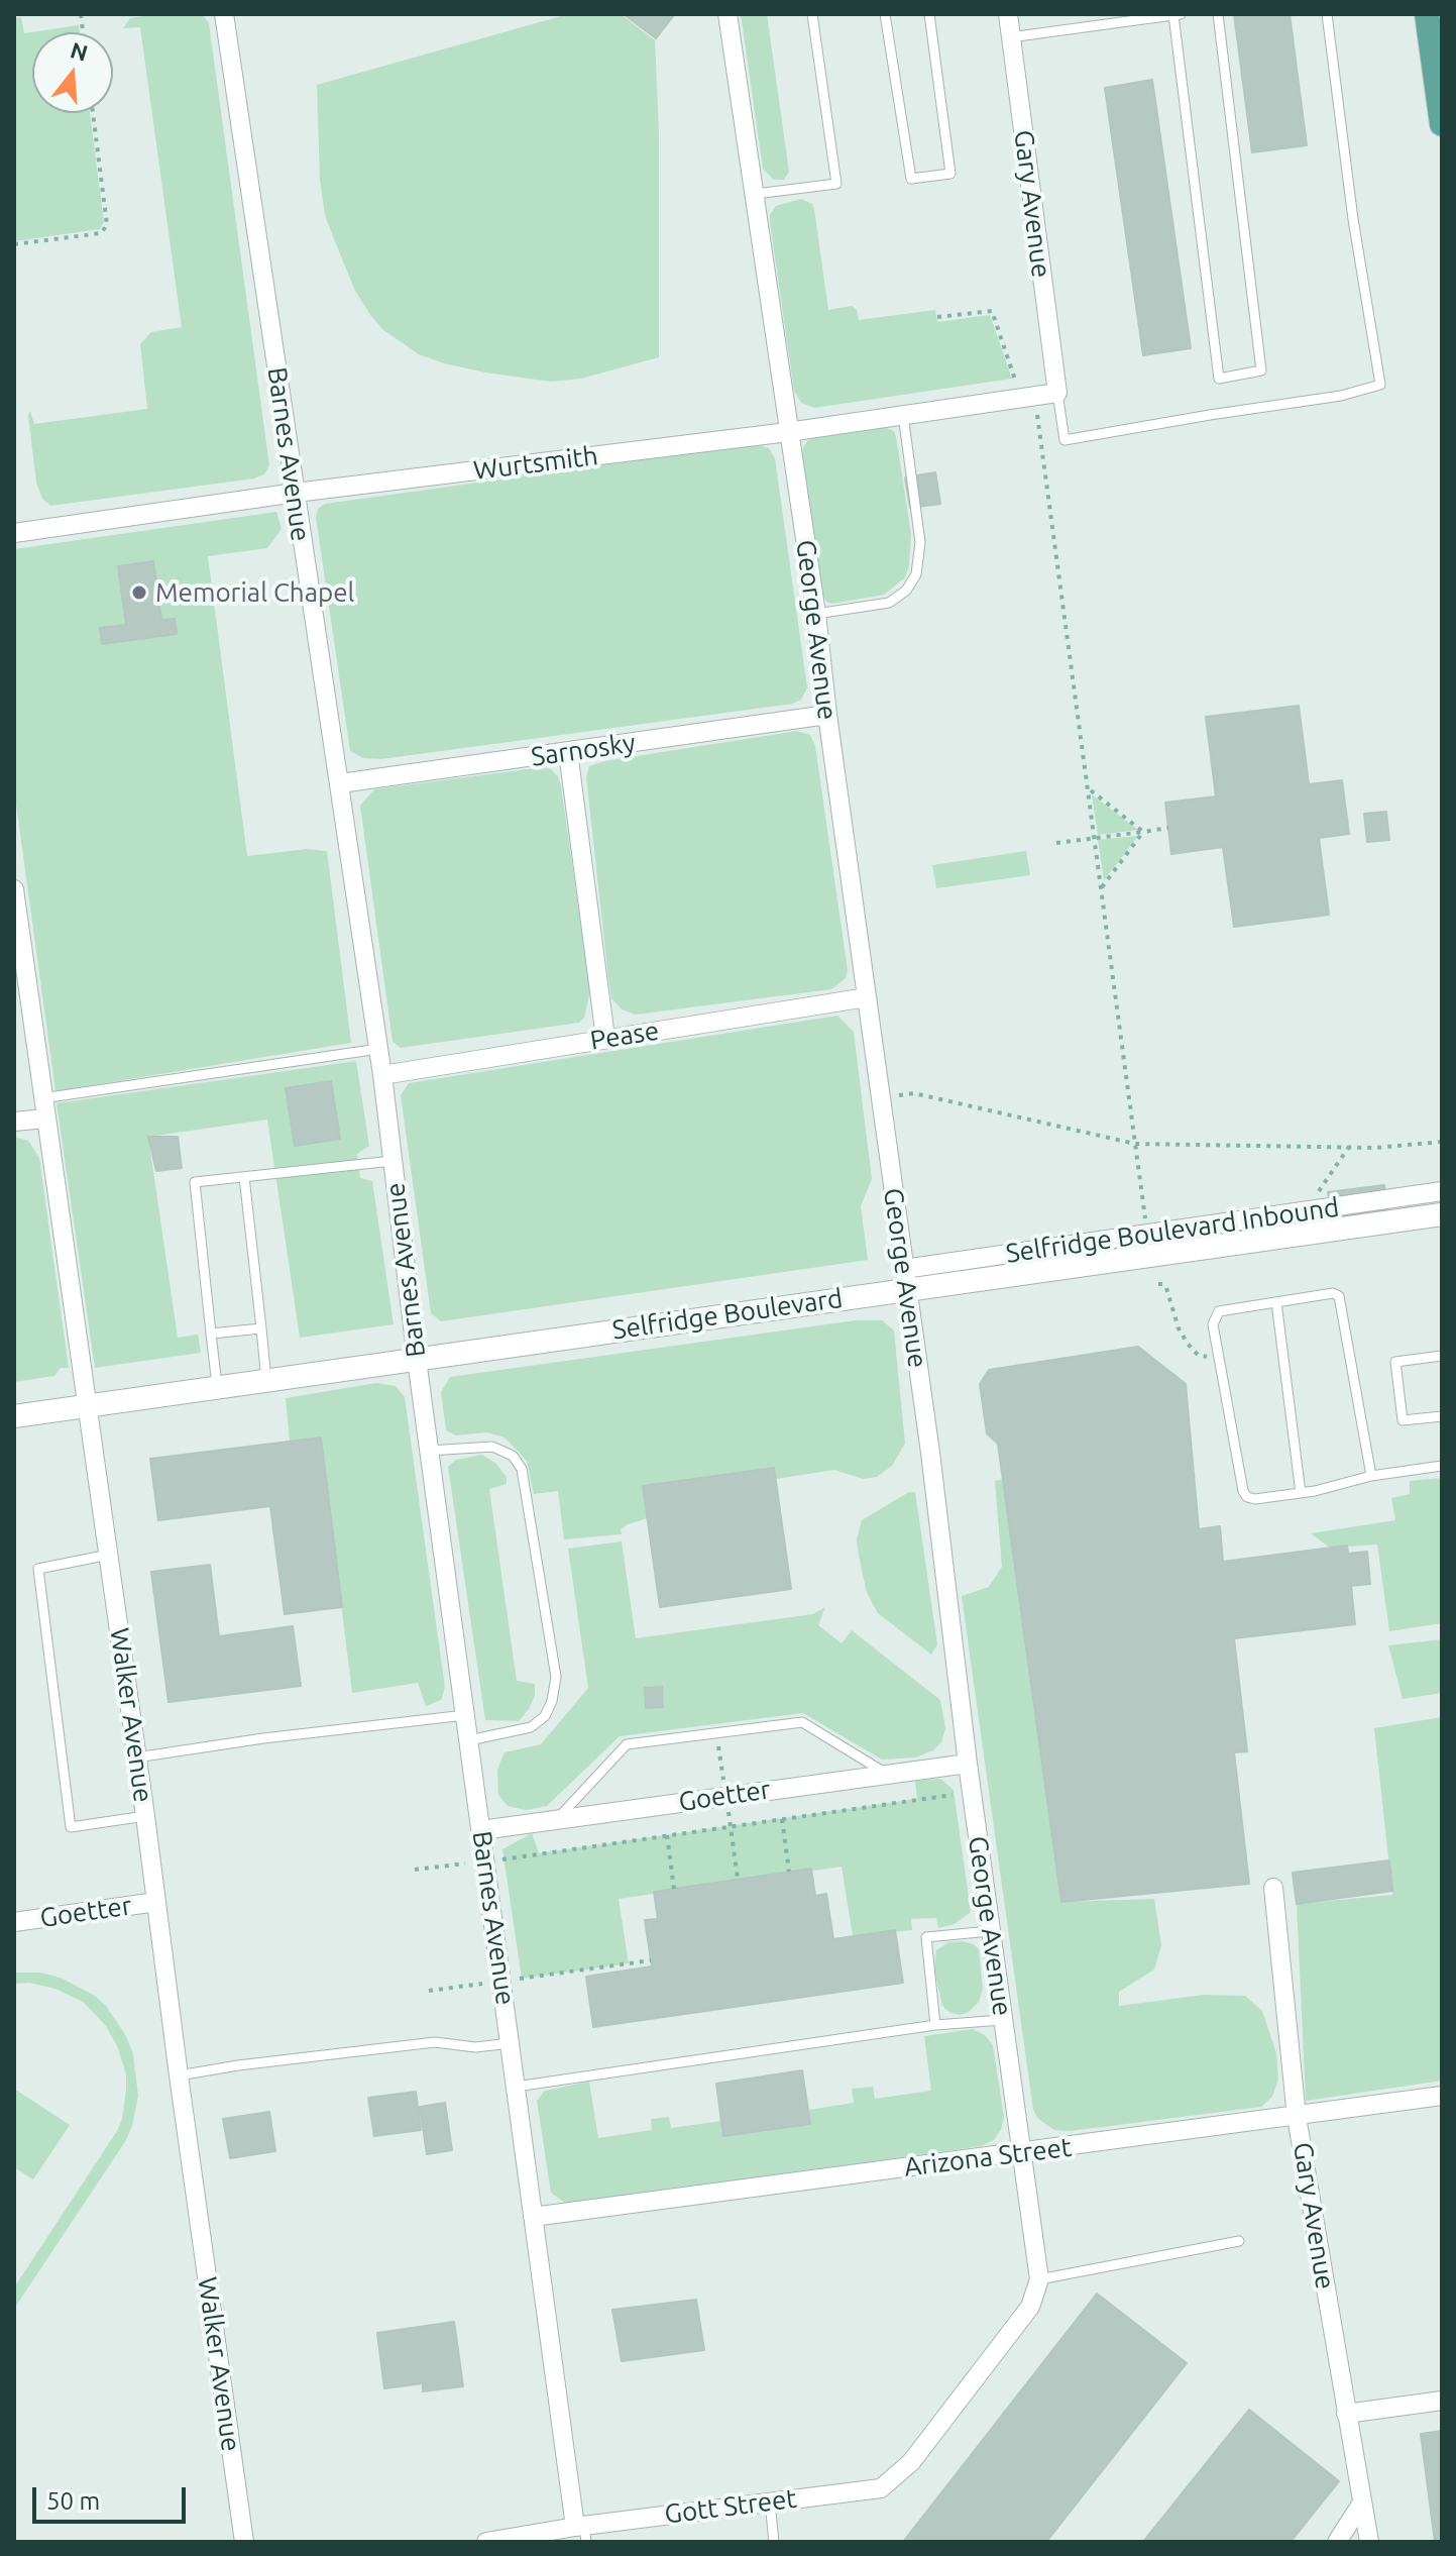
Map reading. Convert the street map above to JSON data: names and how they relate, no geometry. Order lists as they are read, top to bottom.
{
  "streets": {
    "street": [
      "Gary Avenue",
      "Barnes Avenue",
      "Wurtsmith",
      "George Avenue",
      "Sarnosky",
      "Pease",
      "Selfridge Boulevard Inbound",
      "Selfridge Boulevard",
      "Walker Avenue",
      "Goetter",
      "Arizona Street",
      "Gott Street"
    ]
  },
  "crossings": [
    ["Gary Avenue", "Wurtsmith"],
    ["Gary Avenue", "Arizona Street"],
    ["Barnes Avenue", "Wurtsmith"],
    ["Barnes Avenue", "Sarnosky"],
    ["Barnes Avenue", "Pease"],
    ["Barnes Avenue", "Selfridge Boulevard"],
    ["Barnes Avenue", "Goetter"],
    ["Barnes Avenue", "Arizona Street"],
    ["Barnes Avenue", "Gott Street"],
    ["Wurtsmith", "George Avenue"],
    ["George Avenue", "Sarnosky"],
    ["George Avenue", "Pease"],
    ["George Avenue", "Selfridge Boulevard Inbound"],
    ["George Avenue", "Selfridge Boulevard"],
    ["George Avenue", "Goetter"],
    ["George Avenue", "Arizona Street"],
    ["George Avenue", "Gott Street"],
    ["Selfridge Boulevard Inbound", "Selfridge Boulevard"],
    ["Selfridge Boulevard", "Walker Avenue"],
    ["Walker Avenue", "Goetter"]
  ],
  "places": ["Memorial Chapel"],
  "scale_bar": "50 m",
  "north": "top"
}
